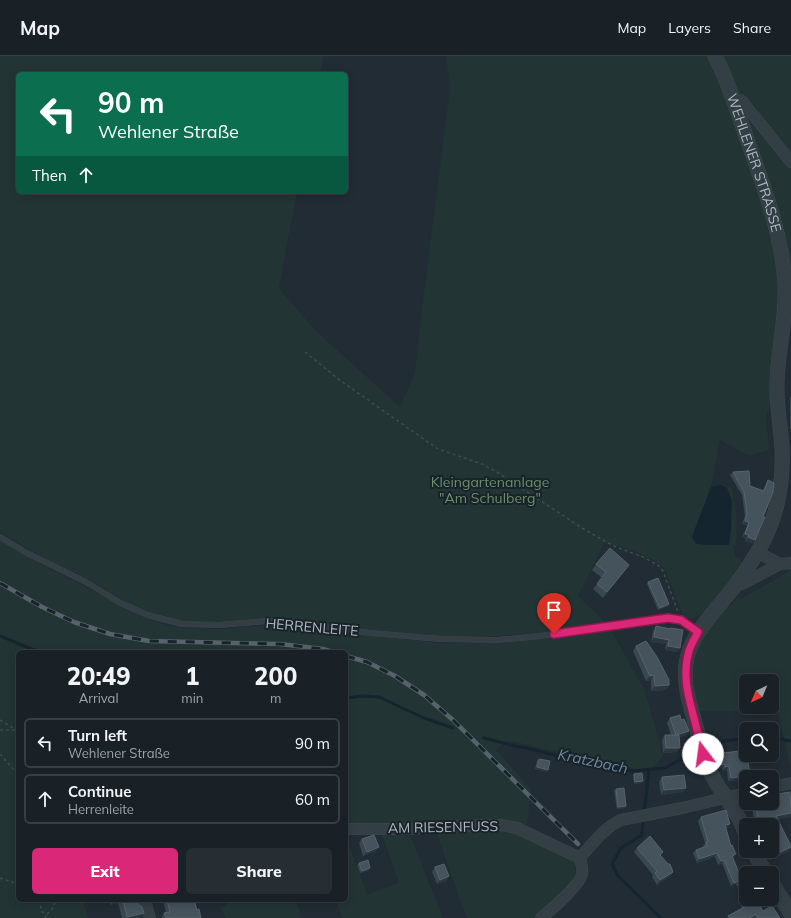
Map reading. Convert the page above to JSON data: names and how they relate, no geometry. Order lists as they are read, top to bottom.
{
  "streets": {
    "street": ["WEHLENER STRASSE", "AM RIESENFUSS"],
    "lane": ["HERRENLEITE"]
  },
  "water": ["Kratzbach"],
  "parks": ["Kleingartenanlage \"Am Schulberg\""],
  "north": "bottom left",
  "page": {
    "header": "Map",
    "nav": ["Map", "Layers", "Share"],
    "turn": ["90 m", "Wehlener Straße"],
    "then": "Then",
    "eta": [
      "20:49",
      "Arrival",
      "1",
      "min",
      "200",
      "m"
    ],
    "map_buttons": ["+", "−"],
    "list": [
      {
        "name": "Turn left",
        "note": "Wehlener Straße",
        "value": "90 m"
      },
      {
        "name": "Continue",
        "note": "Herrenleite",
        "value": "60 m"
      }
    ],
    "buttons": ["Exit", "Share"]
  }
}
